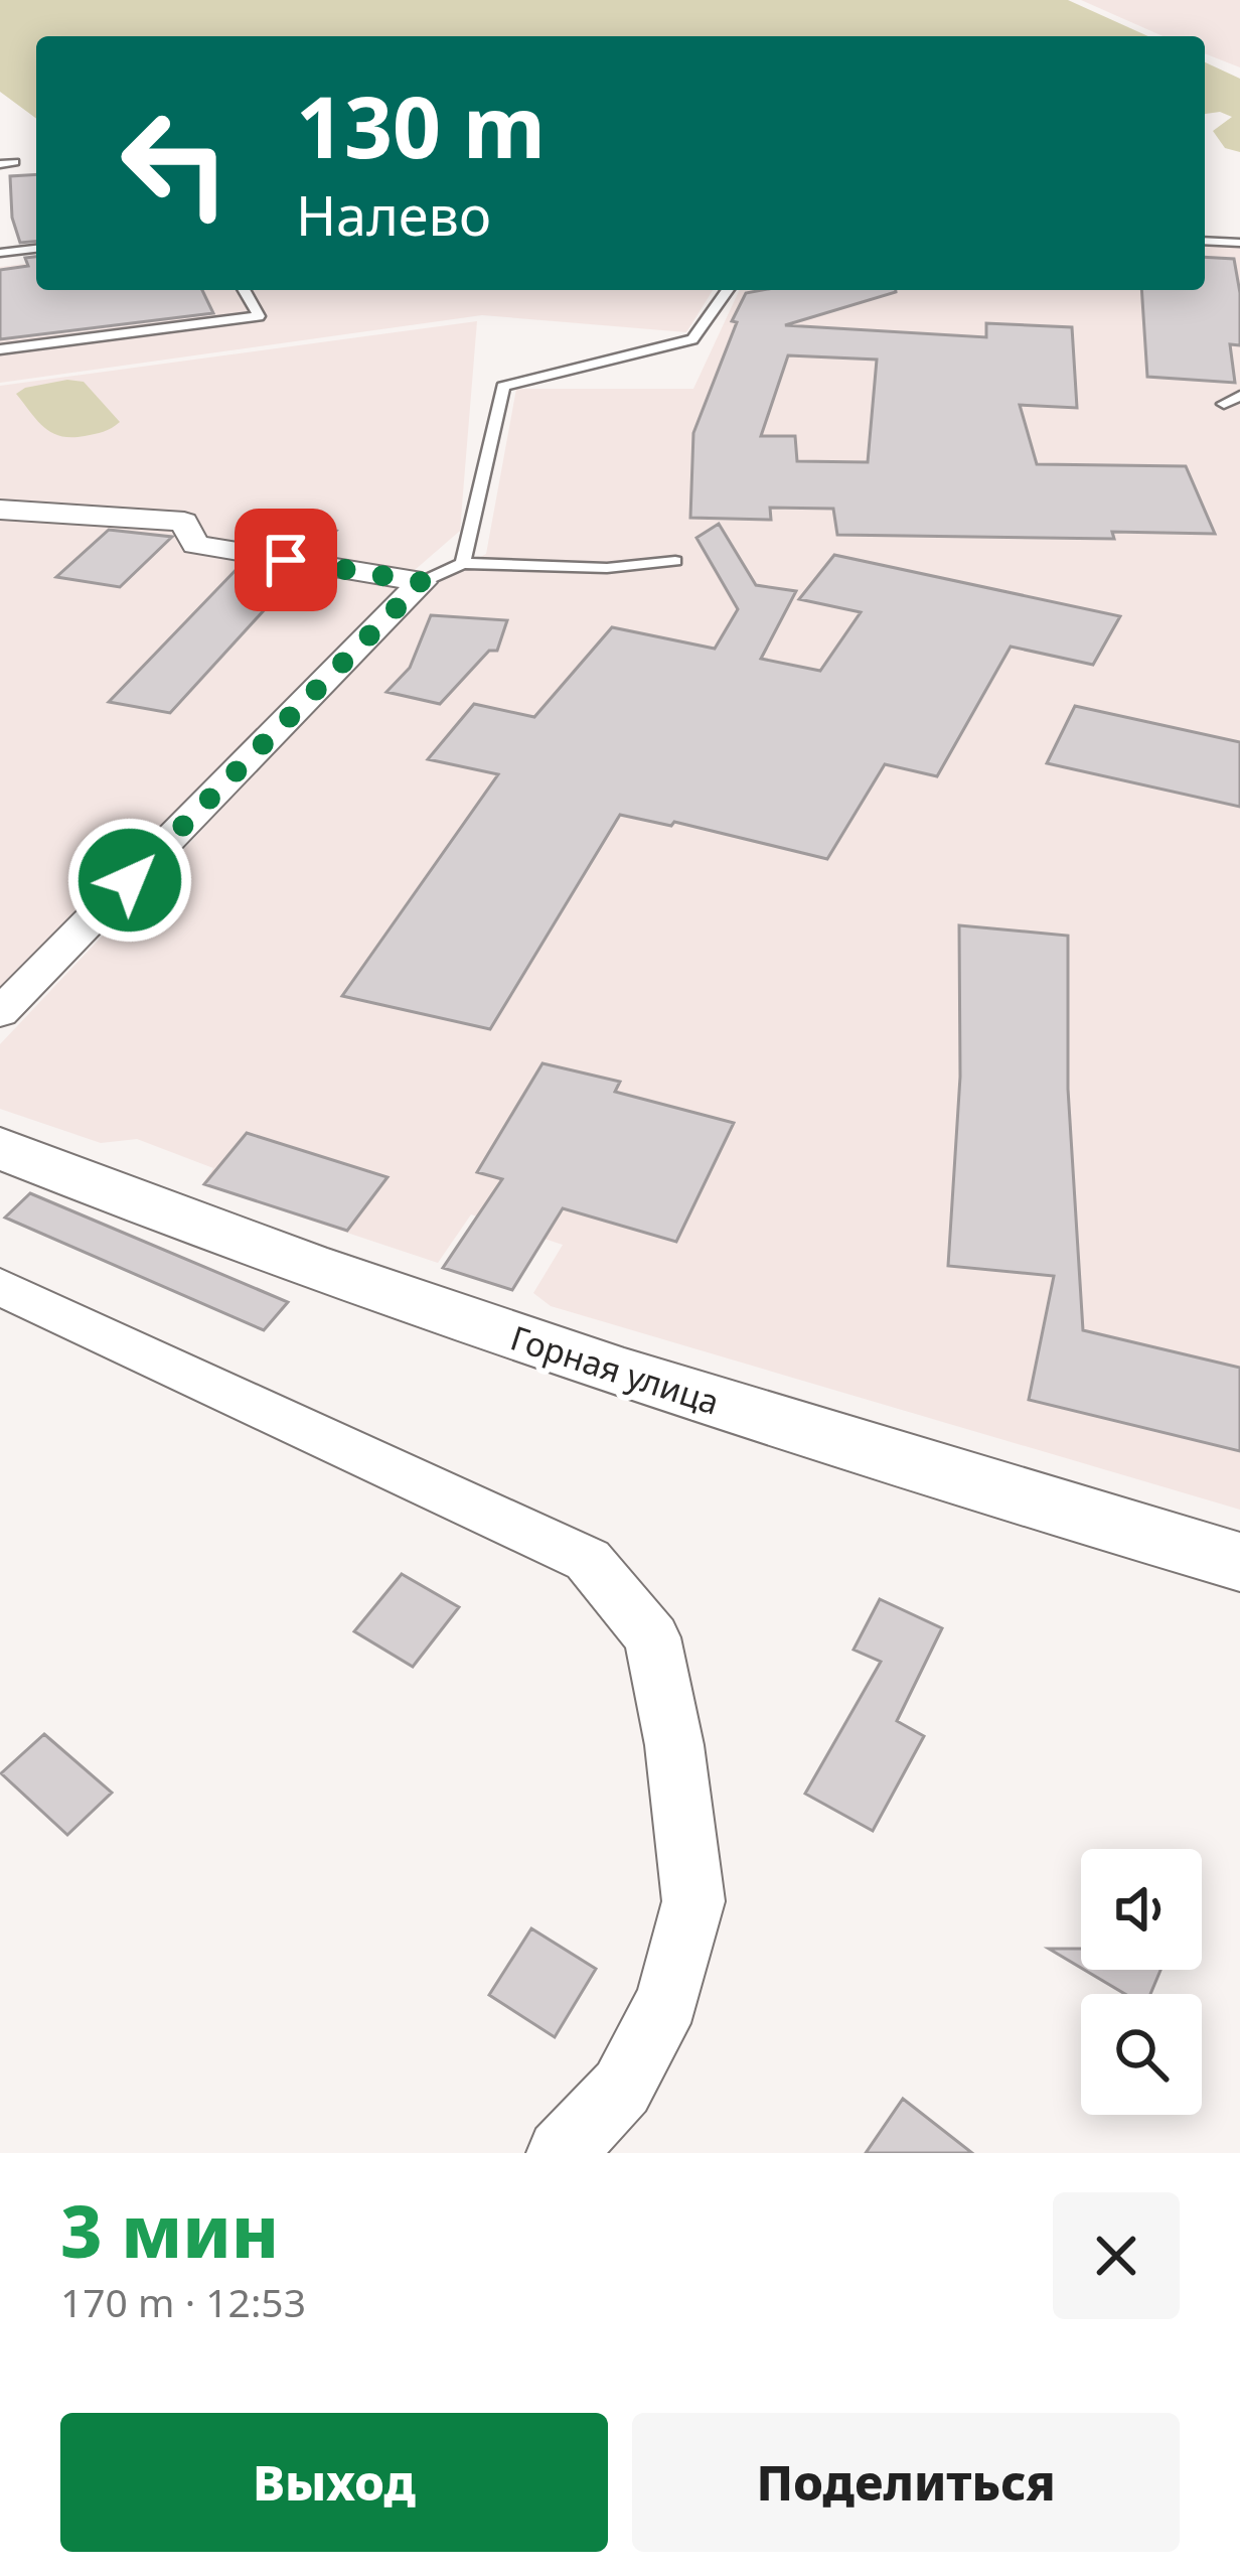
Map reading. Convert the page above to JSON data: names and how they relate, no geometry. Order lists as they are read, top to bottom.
{
  "streets": {
    "street": ["Горная улица"]
  },
  "page": {
    "turn": ["130 m", "Налево"],
    "heading": ["3 мин", "170 m · 12:53"],
    "buttons": ["Выход", "Поделиться"]
  }
}
